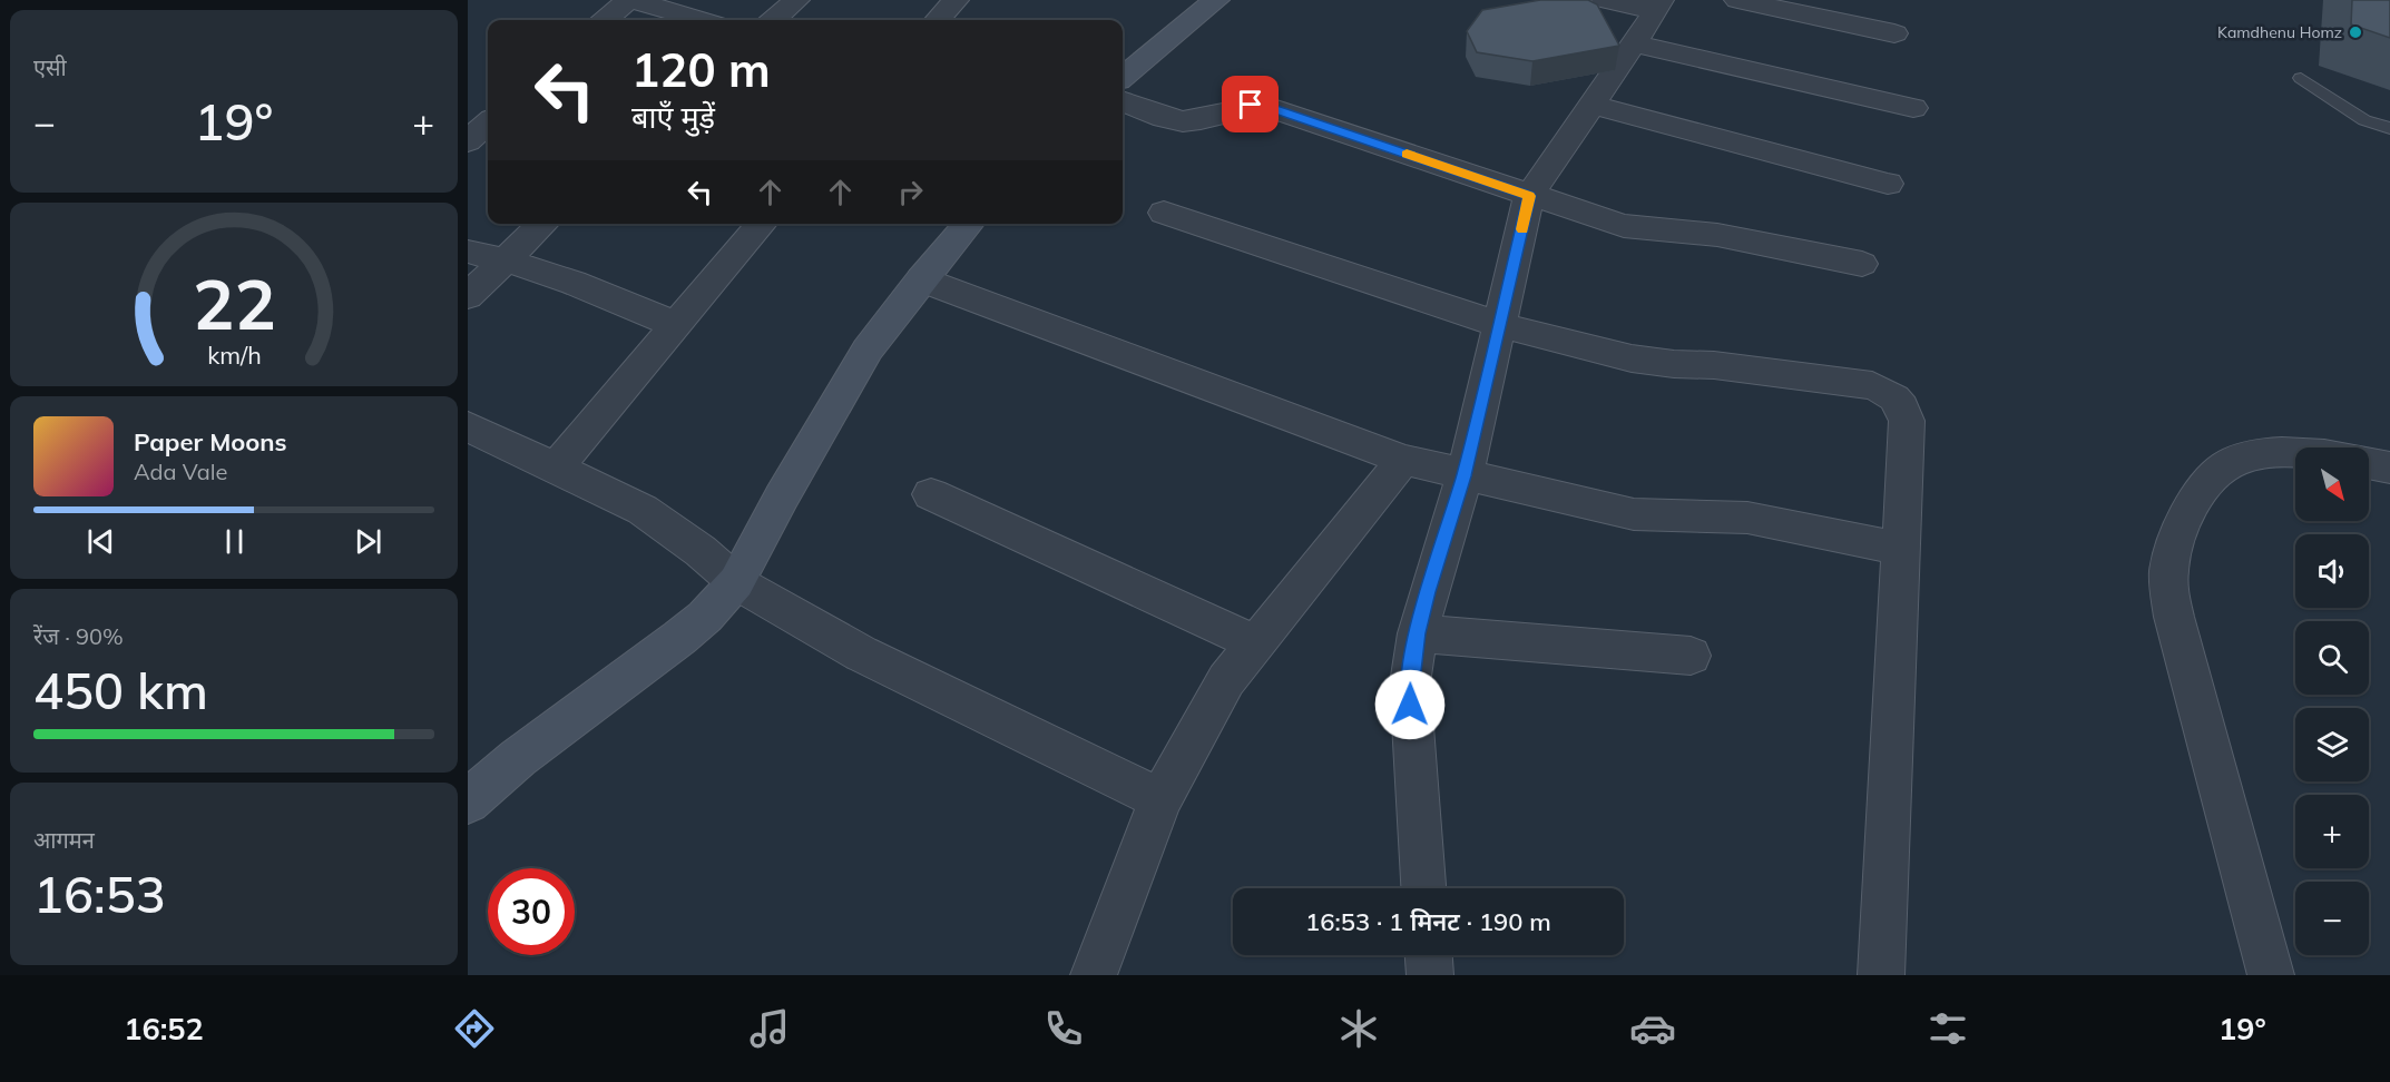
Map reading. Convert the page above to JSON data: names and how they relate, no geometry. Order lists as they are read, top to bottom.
{
  "places": ["Kamdhenu Homz"],
  "north": "bottom right",
  "page": {
    "tile": [
      "एसी",
      ["रेंज · 90%", "450 km"],
      ["आगमन", "16:53"]
    ],
    "turn": ["120 m", "बाएँ मुड़ें"],
    "heat": ["−", "19°", "+"],
    "song": ["Paper Moons", "Ada Vale"],
    "map_buttons": ["+", "−"],
    "limit": "30",
    "trip": "16:53 · 1 मिनट · 190 m",
    "tabs": ["16:52", "19°"],
    "gauge": ["22", "km/h"]
  }
}
